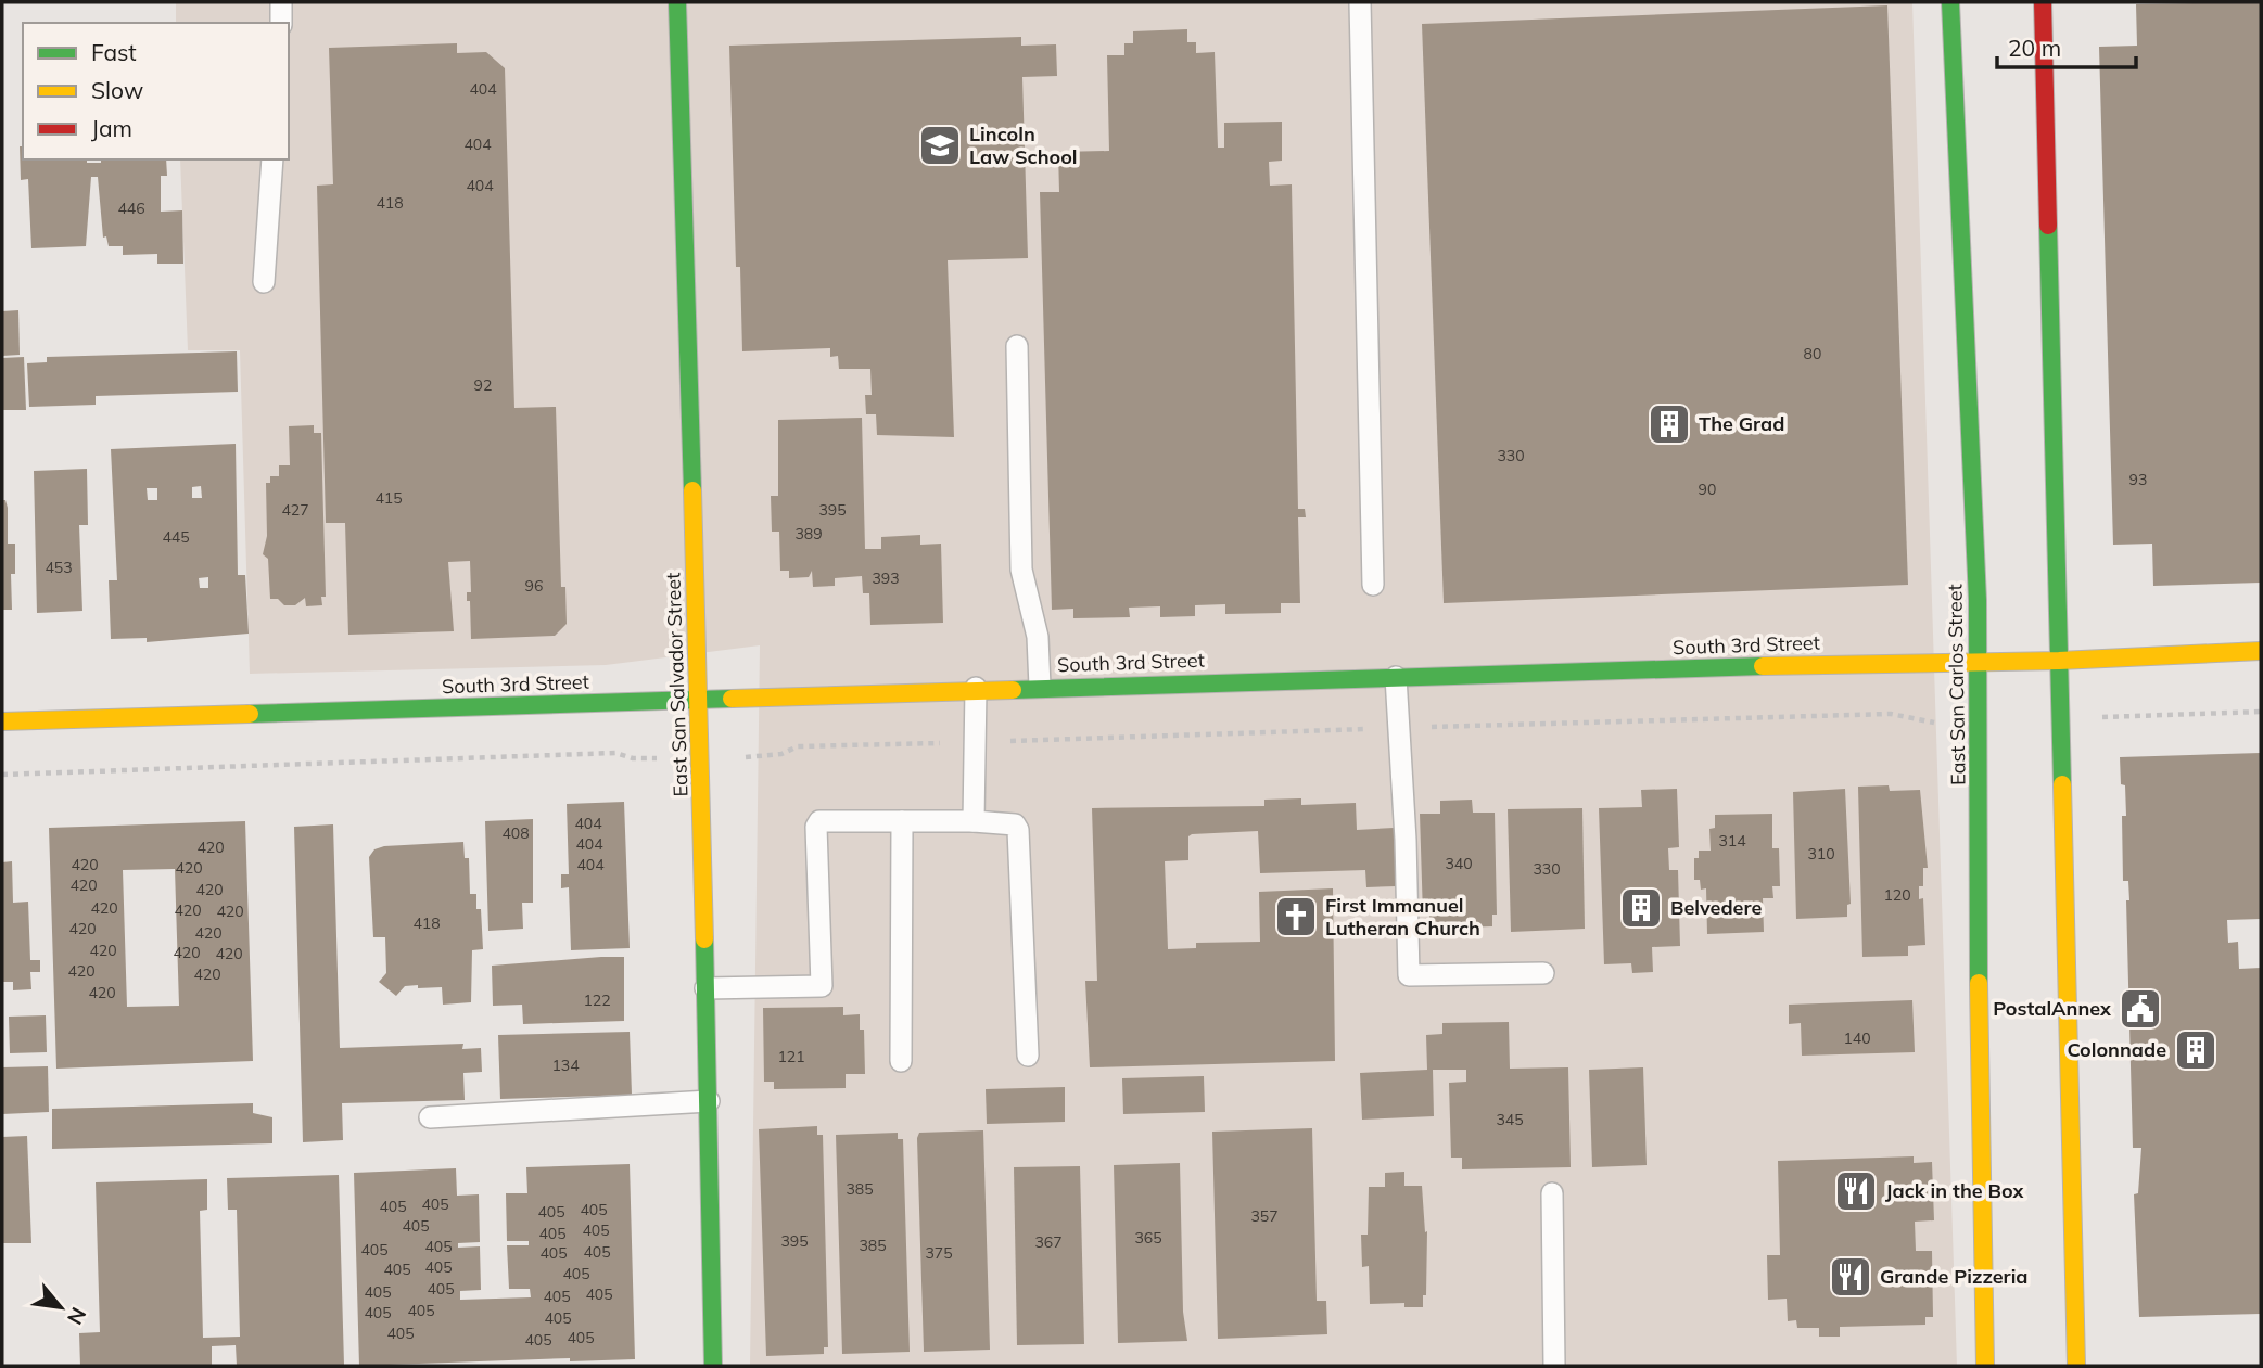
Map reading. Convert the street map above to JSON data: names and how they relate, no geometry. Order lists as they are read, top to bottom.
{
  "streets": {
    "street": ["South 3rd Street", "East San Salvador Street", "East San Carlos Street"]
  },
  "crossings": [
    ["South 3rd Street", "East San Salvador Street"],
    ["South 3rd Street", "East San Carlos Street"]
  ],
  "places": {
    "school or university": ["Lincoln Law School"],
    "building": ["The Grad", "Belvedere", "Colonnade"],
    "church": ["First Immanuel Lutheran Church"],
    "public building": ["PostalAnnex"],
    "restaurant": ["Jack in the Box", "Grande Pizzeria"]
  },
  "house_numbers": [
    "404",
    "404",
    "404",
    "418",
    "446",
    "80",
    "92",
    "330",
    "93",
    "90",
    "415",
    "427",
    "395",
    "389",
    "445",
    "453",
    "393",
    "96",
    "404",
    "408",
    "314",
    "404",
    "420",
    "310",
    "340",
    "420",
    "404",
    "420",
    "330",
    "420",
    "420",
    "120",
    "420",
    "420",
    "420",
    "418",
    "420",
    "420",
    "420",
    "420",
    "420",
    "420",
    "420",
    "420",
    "122",
    "140",
    "121",
    "134",
    "345",
    "385",
    "405",
    "405",
    "405",
    "405",
    "357",
    "405",
    "405",
    "405",
    "365",
    "395",
    "367",
    "385",
    "405",
    "405",
    "405",
    "405",
    "375",
    "405",
    "405",
    "405",
    "405",
    "405",
    "405",
    "405",
    "405",
    "405",
    "405",
    "405",
    "405",
    "405"
  ],
  "legend": ["Fast", "Slow", "Jam"],
  "scale_bar": "20 m",
  "north": "bottom right"
}
